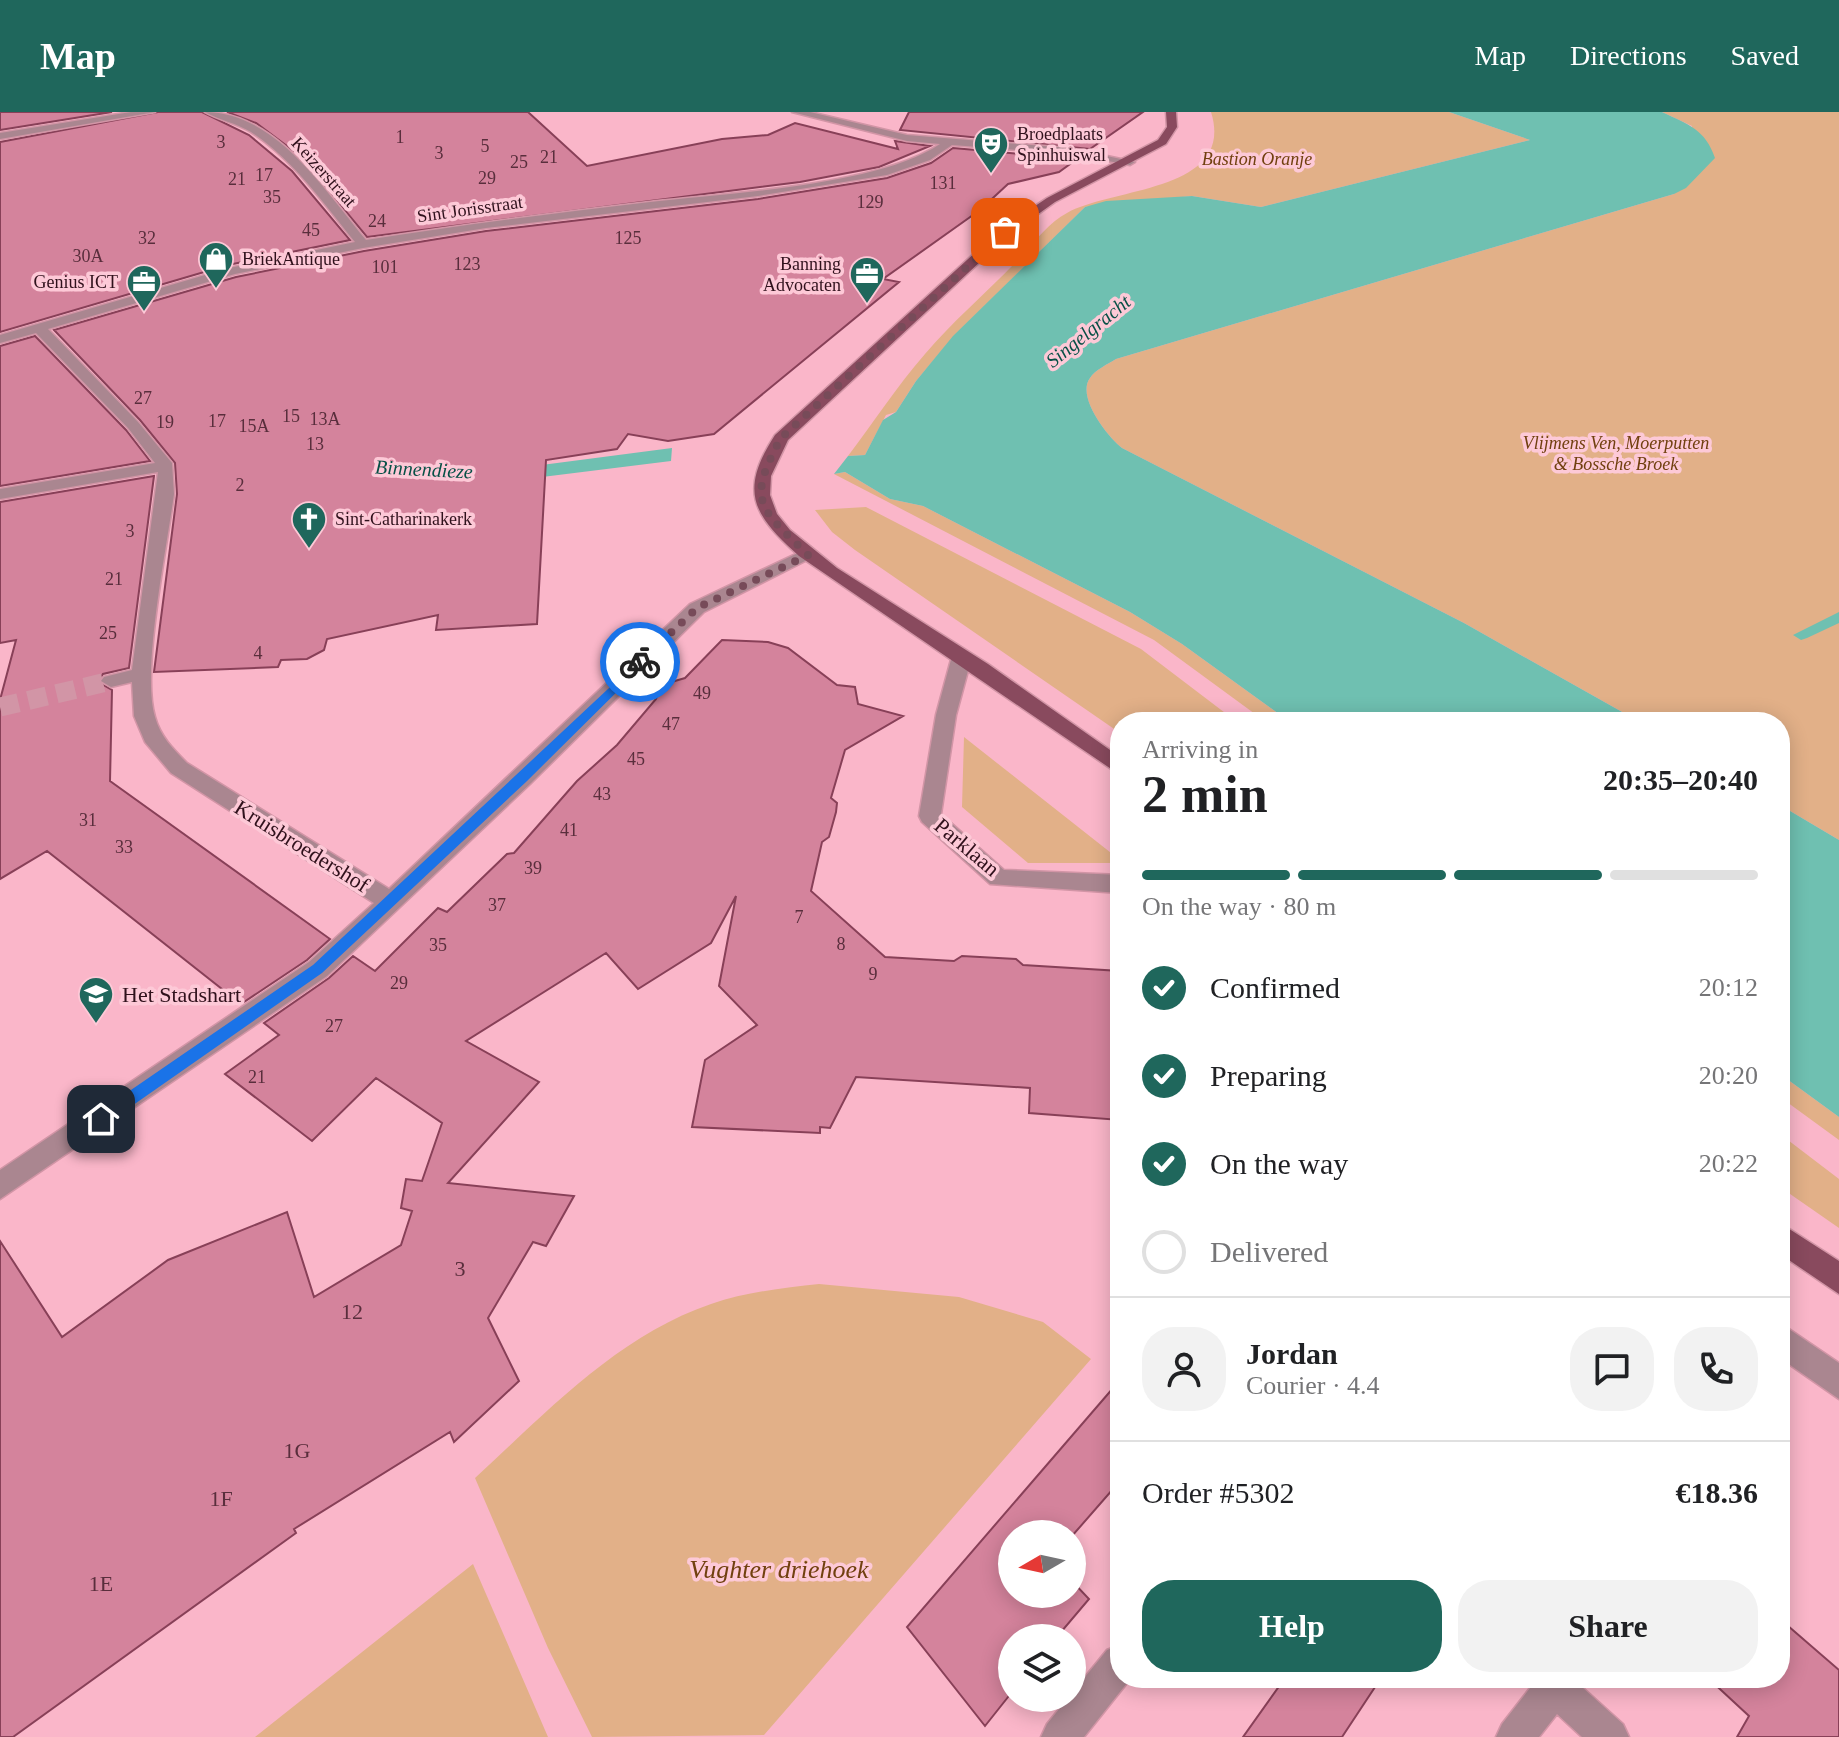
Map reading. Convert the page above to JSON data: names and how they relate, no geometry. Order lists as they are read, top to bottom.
{
  "streets": {
    "street": [
      "Keizerstraat",
      "Sint Jorisstraat",
      "Kruisbroedershof",
      "Parklaan"
    ]
  },
  "crossings": [
    ["Keizerstraat", "Sint Jorisstraat"]
  ],
  "water": ["Singelgracht", "Binnendieze"],
  "parks": ["Bastion Oranje", "Vlijmens Ven, Moerputten & Bossche Broek", "Vughter driehoek"],
  "places": {
    "theatre": ["Broedplaats Spinhuiswal"],
    "shop": ["BriekAntique"],
    "office": ["Banning Advocaten", "Genius ICT"],
    "church": ["Sint-Catharinakerk"],
    "school or university": ["Het Stadshart"]
  },
  "house_numbers": [
    "1",
    "3",
    "5",
    "3",
    "21",
    "25",
    "17",
    "29",
    "21",
    "131",
    "35",
    "129",
    "24",
    "45",
    "32",
    "125",
    "30A",
    "123",
    "101",
    "27",
    "15",
    "13A",
    "17",
    "19",
    "15A",
    "13",
    "2",
    "3",
    "21",
    "25",
    "4",
    "49",
    "47",
    "45",
    "43",
    "31",
    "41",
    "33",
    "39",
    "37",
    "7",
    "8",
    "35",
    "9",
    "29",
    "27",
    "21",
    "3",
    "12",
    "1G",
    "1F",
    "1E"
  ],
  "north": "left",
  "page": {
    "header": "Map",
    "nav": ["Map", "Directions", "Saved"],
    "heading": ["2 min", "Arriving in", "20:35–20:40"],
    "panel": [
      "Jordan",
      "Courier · 4.4",
      "Order #5302",
      "€18.36"
    ],
    "bar": "On the way · 80 m",
    "list": [
      ["Confirmed", "20:12"],
      ["Preparing", "20:20"],
      ["On the way", "20:22"],
      "Delivered"
    ],
    "buttons": ["Help", "Share"]
  }
}
